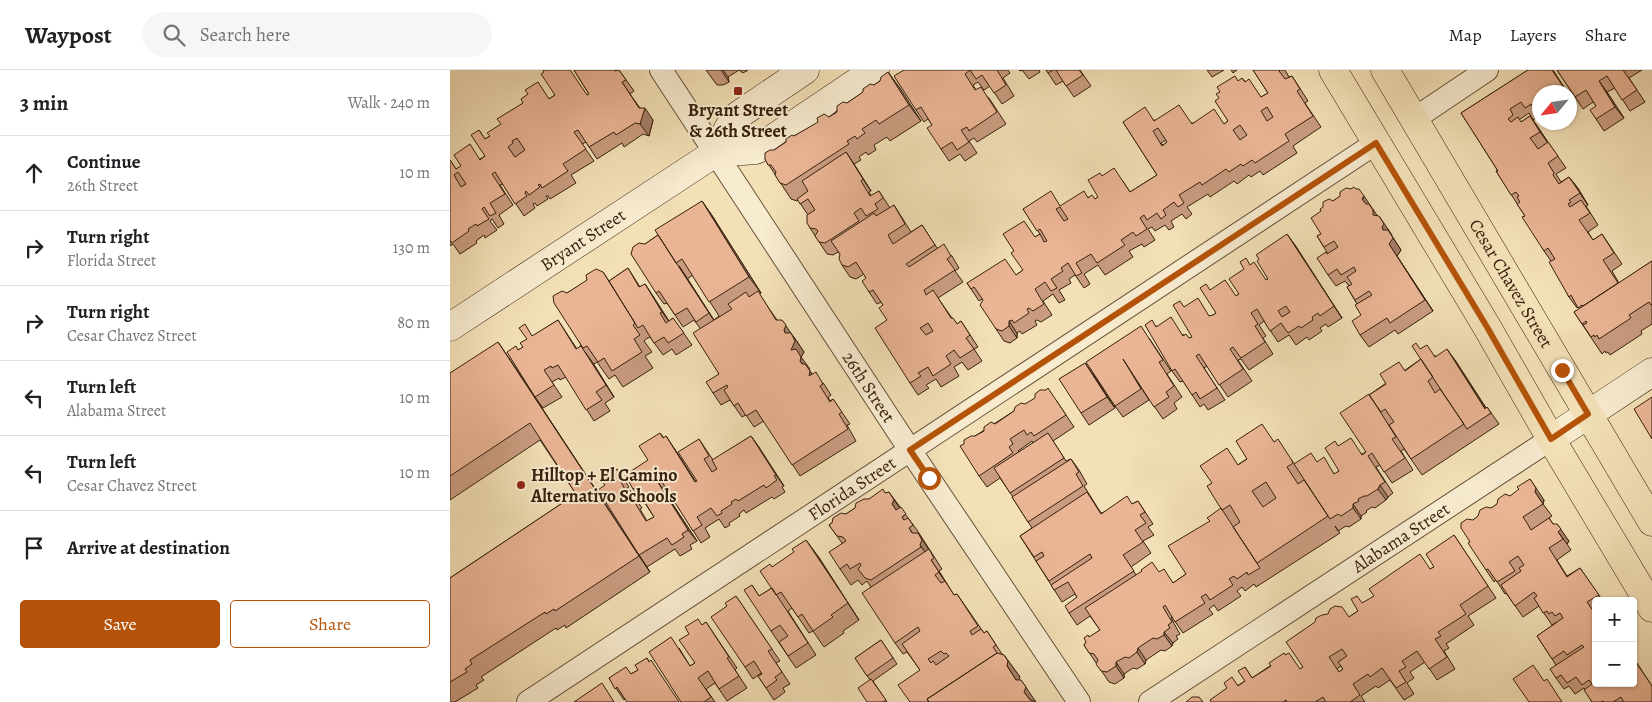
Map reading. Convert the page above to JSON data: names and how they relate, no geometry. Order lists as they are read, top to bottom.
{
  "streets": {
    "main road": ["Cesar Chavez Street"],
    "street": [
      "Bryant Street",
      "26th Street",
      "Florida Street",
      "Alabama Street"
    ]
  },
  "crossings": [
    ["Bryant Street", "26th Street"],
    ["Cesar Chavez Street", "Alabama Street"],
    ["26th Street", "Florida Street"]
  ],
  "places": {
    "transit": ["Bryant Street & 26th Street"],
    "other": ["Hilltop + El Camino Alternativo Schools"]
  },
  "north": "bottom left",
  "page": {
    "header": "Waypost",
    "search": "Search here",
    "nav": ["Map", "Layers", "Share"],
    "heading": ["3 min", "Walk · 240 m"],
    "list": [
      ["Continue", "26th Street", "10 m"],
      ["Turn right", "Florida Street", "130 m"],
      ["Turn right", "Cesar Chavez Street", "80 m"],
      ["Turn left", "Alabama Street", "10 m"],
      ["Turn left", "Cesar Chavez Street", "10 m"],
      "Arrive at destination"
    ],
    "buttons": ["Save", "Share"],
    "map_buttons": ["+", "−"]
  }
}
